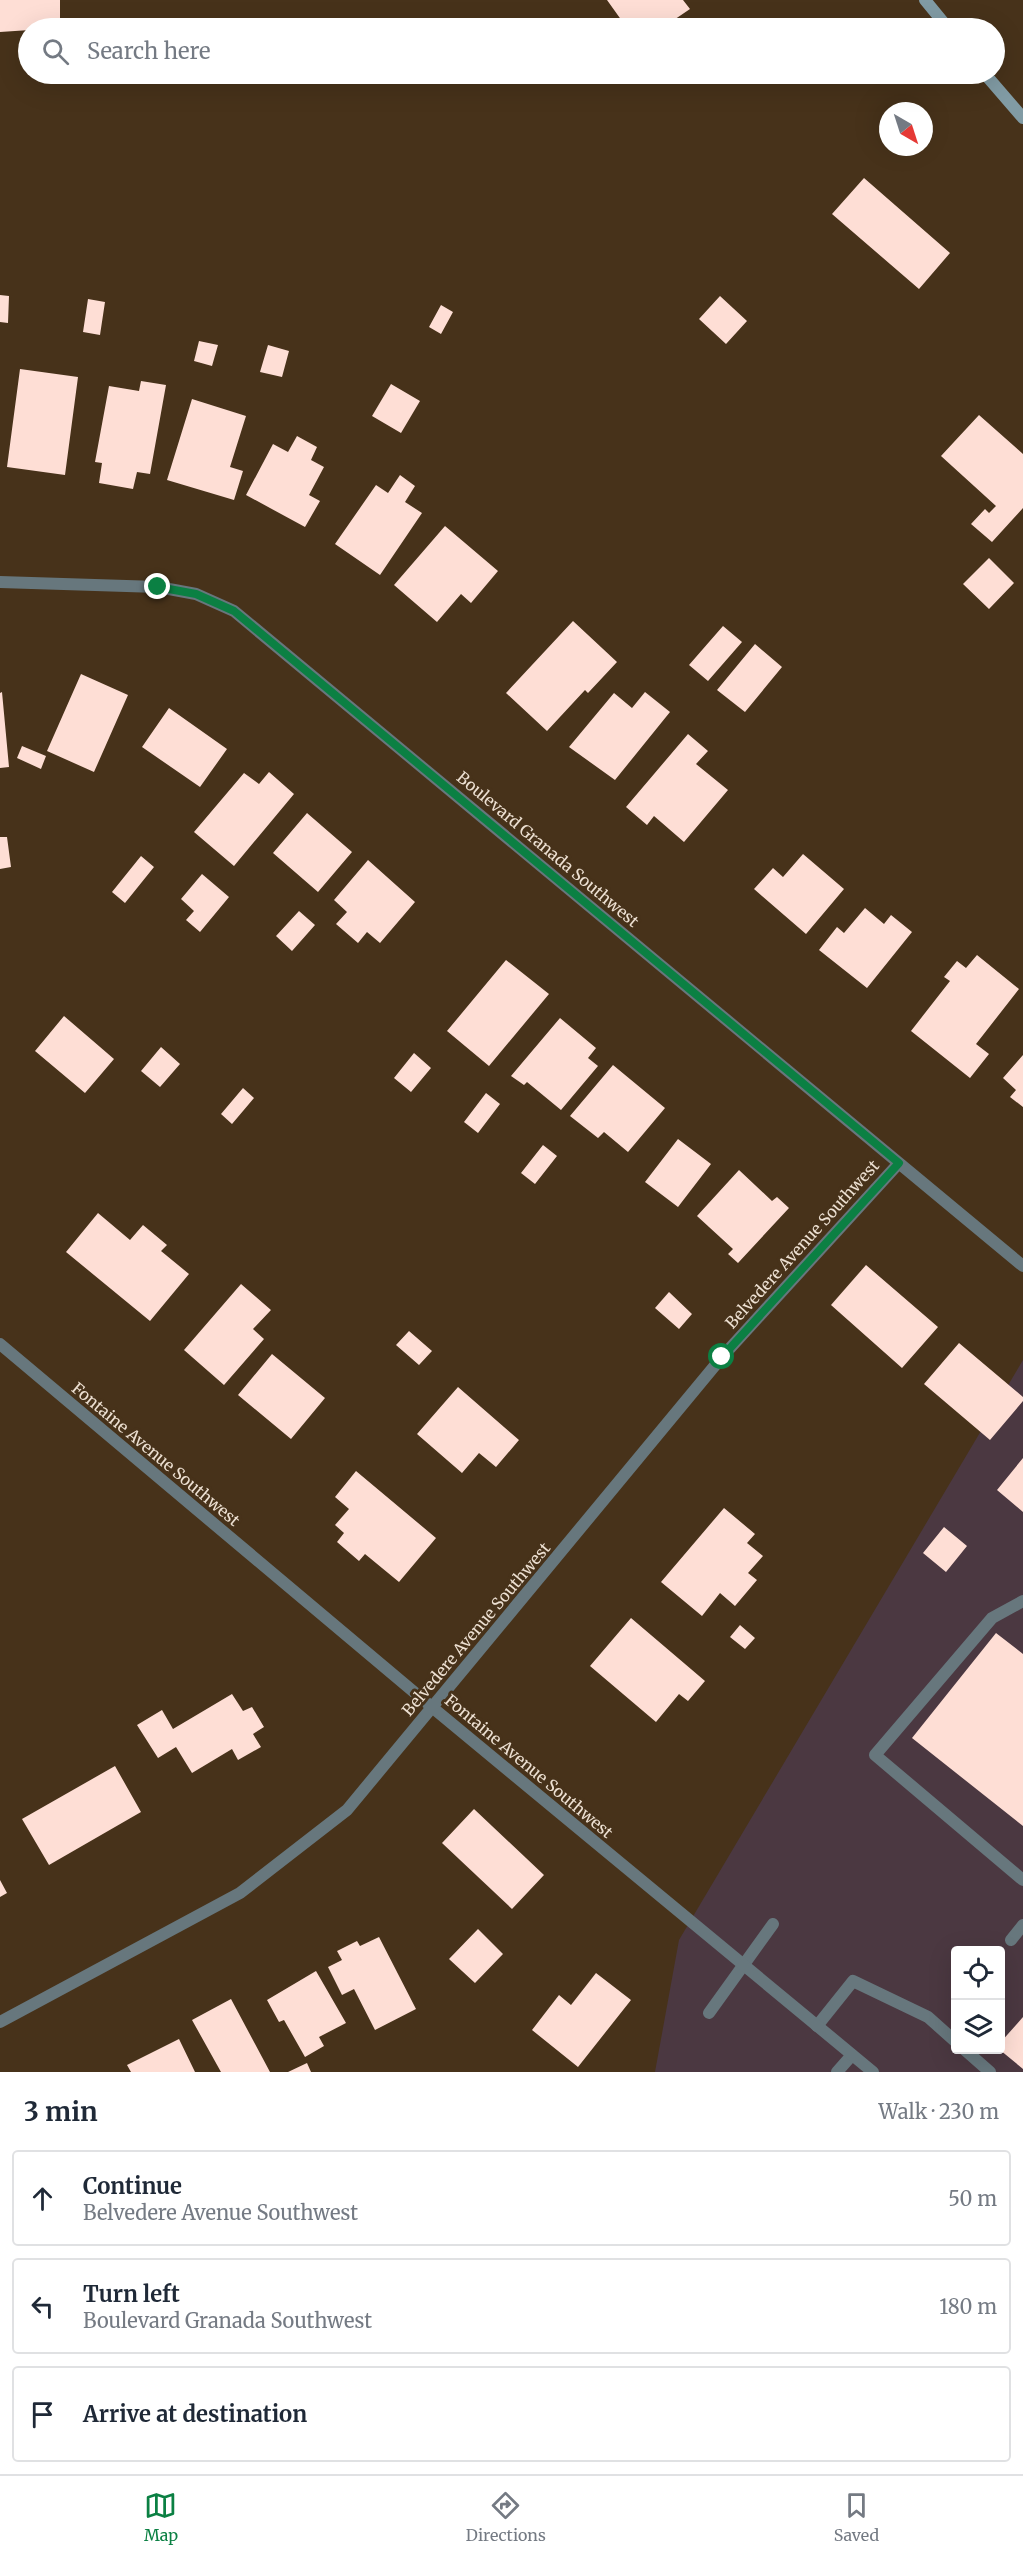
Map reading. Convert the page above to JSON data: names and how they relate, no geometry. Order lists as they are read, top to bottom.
{
  "streets": {
    "street": ["Boulevard Granada Southwest", "Belvedere Avenue Southwest", "Fontaine Avenue Southwest"]
  },
  "crossings": [
    ["Boulevard Granada Southwest", "Belvedere Avenue Southwest"],
    ["Belvedere Avenue Southwest", "Fontaine Avenue Southwest"]
  ],
  "north": "bottom right",
  "page": {
    "search": "Search here",
    "heading": ["3 min", "Walk · 230 m"],
    "list": [
      ["Continue", "Belvedere Avenue Southwest", "50 m"],
      ["Turn left", "Boulevard Granada Southwest", "180 m"],
      "Arrive at destination"
    ],
    "nav": ["Map", "Directions", "Saved"]
  }
}
